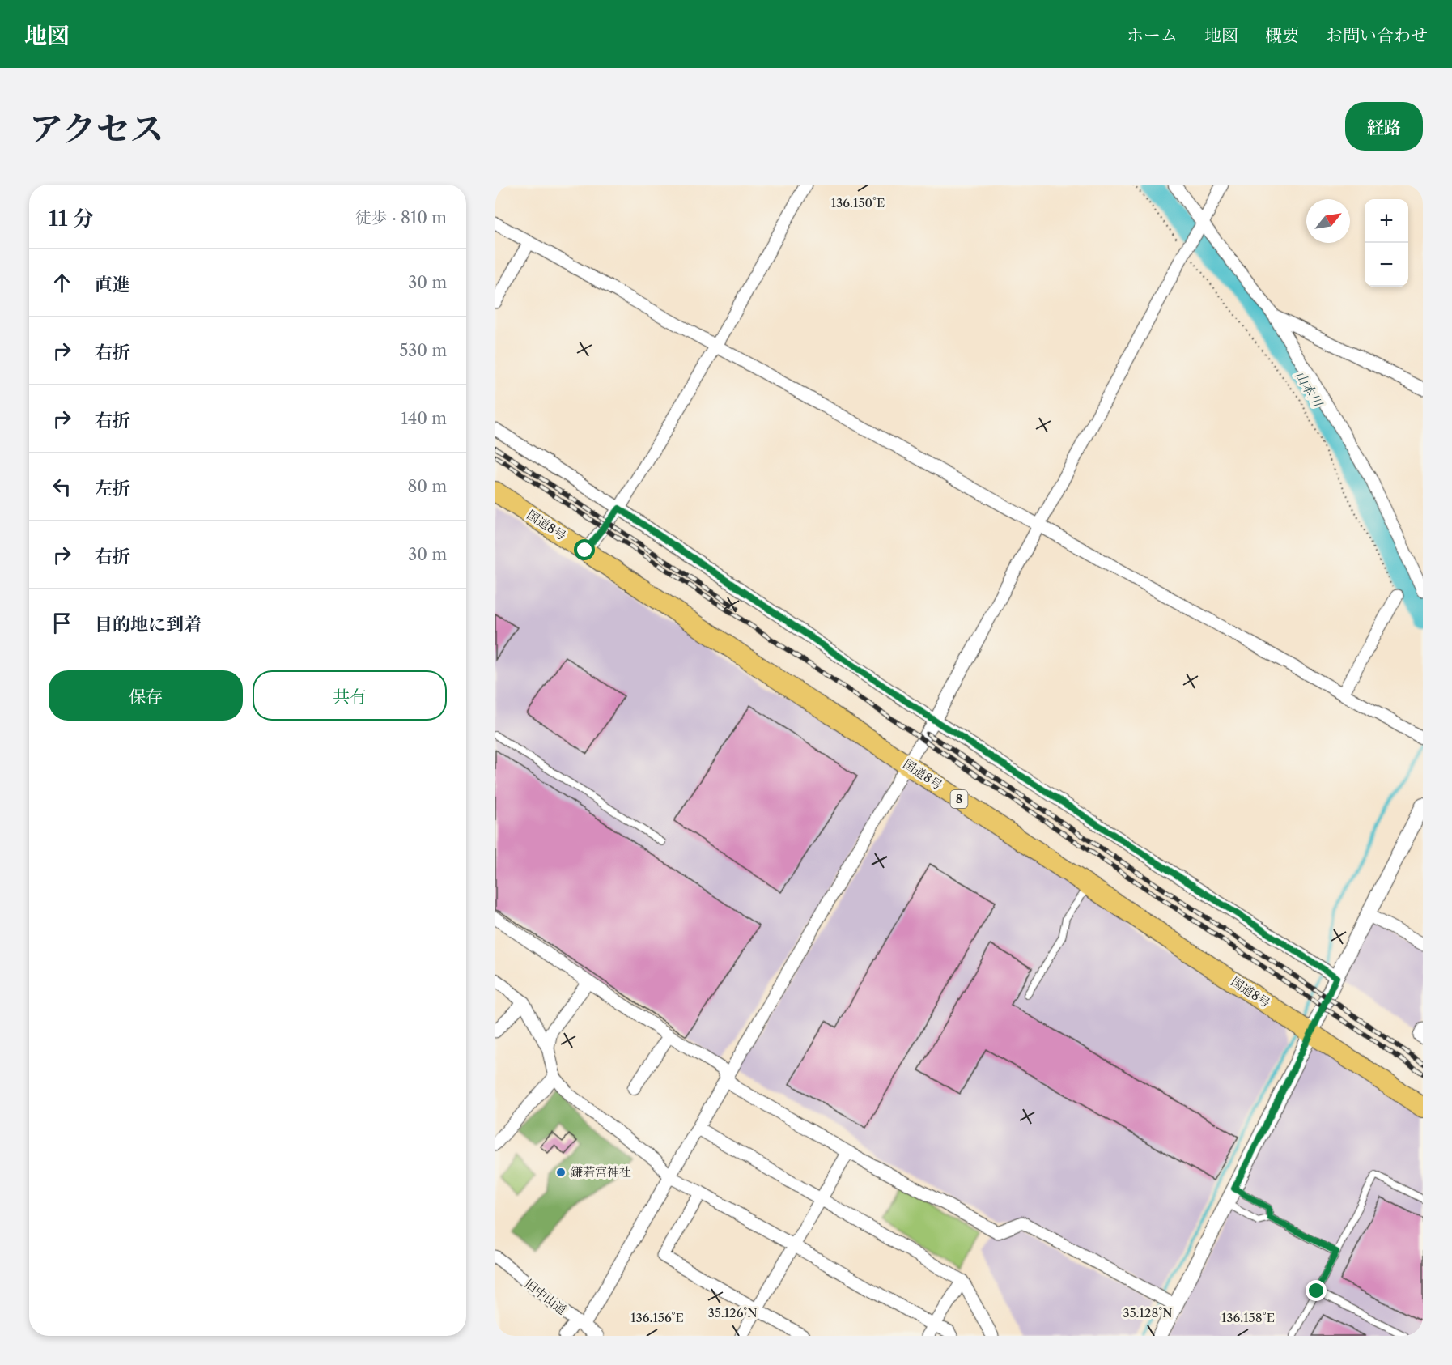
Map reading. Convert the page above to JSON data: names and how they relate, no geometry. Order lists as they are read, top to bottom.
{
  "streets": {
    "highway": ["国道8号", "8"],
    "street": ["旧中山道"]
  },
  "water": ["山本川"],
  "places": ["鎌若宮神社"],
  "north": "top right",
  "page": {
    "header": "地図",
    "nav": [
      "ホーム",
      "地図",
      "概要",
      "お問い合わせ"
    ],
    "title": "アクセス",
    "buttons": [
      "経路",
      ["保存", "共有"]
    ],
    "heading": ["11 分", "徒歩 · 810 m"],
    "map_buttons": ["+", "−"],
    "list": [
      ["直進", "30 m"],
      ["右折", "530 m"],
      ["右折", "140 m"],
      ["左折", "80 m"],
      ["右折", "30 m"],
      "目的地に到着"
    ]
  },
  "coordinates": [
    "136.150°E",
    "35.126°N",
    "35.128°N",
    "136.156°E",
    "136.158°E"
  ]
}
